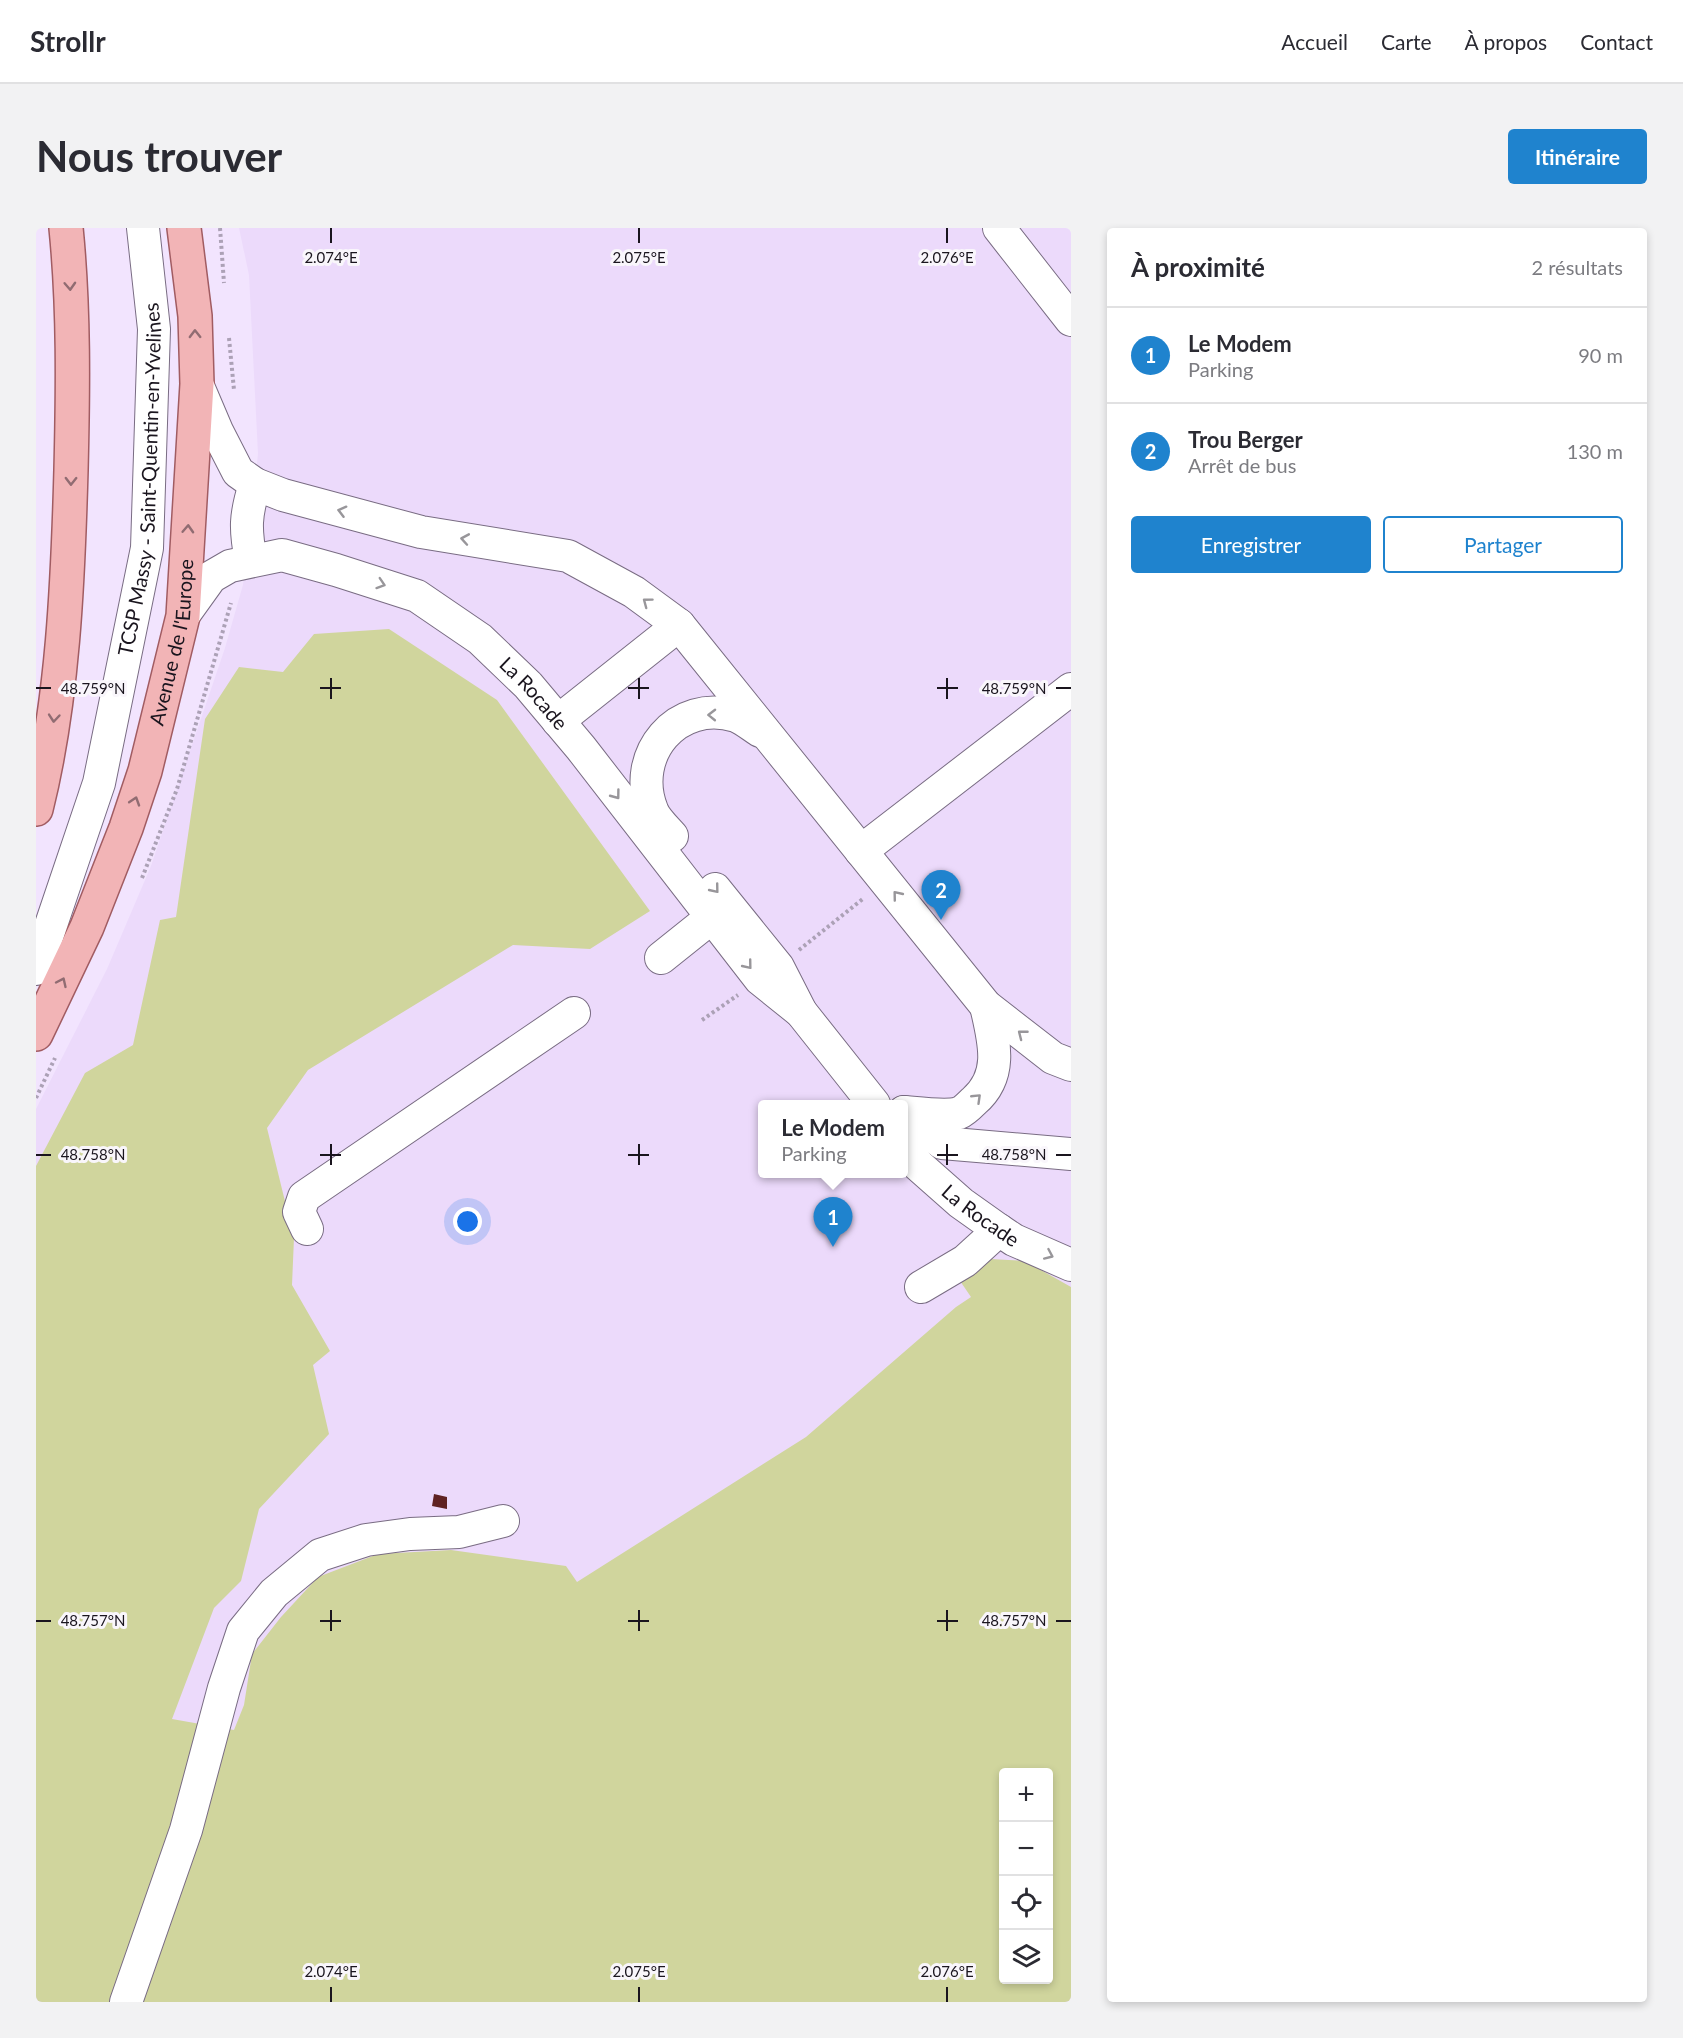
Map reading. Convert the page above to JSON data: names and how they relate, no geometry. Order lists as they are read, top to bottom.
{
  "streets": {
    "main road": ["Avenue de l'Europe"],
    "lane": ["TCSP Massy - Saint-Quentin-en-Yvelines", "La Rocade"]
  },
  "crossings": [
    ["Avenue de l'Europe", "La Rocade"]
  ],
  "page": {
    "header": "Strollr",
    "nav": [
      "Accueil",
      "Carte",
      "À propos",
      "Contact"
    ],
    "buttons": [
      "Itinéraire",
      ["Enregistrer", "Partager"]
    ],
    "title": "Nous trouver",
    "heading": ["À proximité", "2 résultats"],
    "list": [
      {
        "mark": "1",
        "name": "Le Modem",
        "note": "Parking",
        "value": "90 m"
      },
      {
        "mark": "2",
        "name": "Trou Berger",
        "note": "Arrêt de bus",
        "value": "130 m"
      }
    ],
    "pins": ["2", "1"],
    "popup": ["Le Modem", "Parking"],
    "map_buttons": ["+", "−"]
  },
  "coordinates": [
    "2.074°E",
    "2.075°E",
    "2.076°E",
    "48.759°N",
    "48.758°N",
    "48.757°N"
  ]
}
